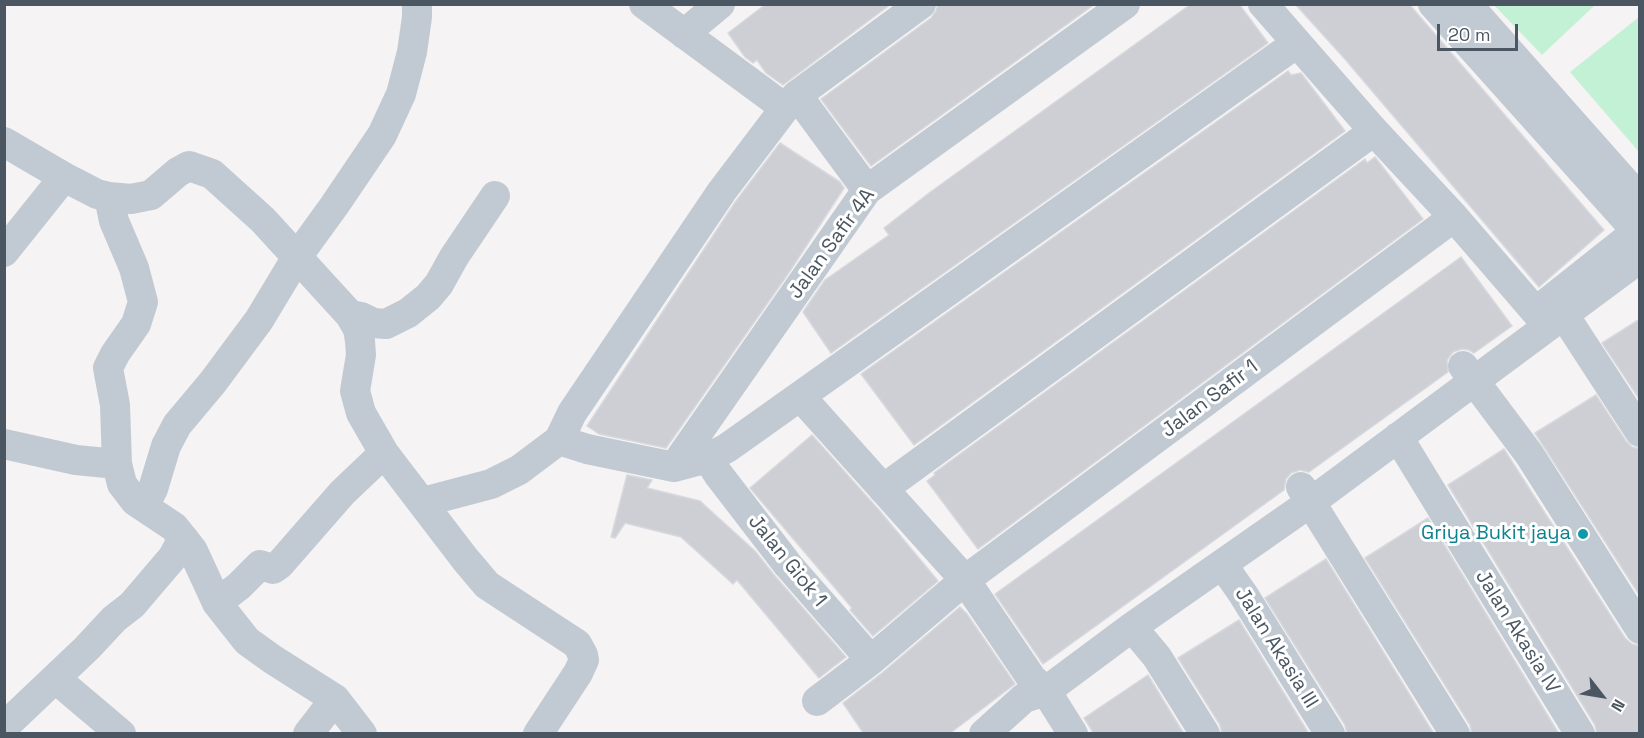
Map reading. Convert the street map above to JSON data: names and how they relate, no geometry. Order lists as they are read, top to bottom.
{
  "streets": {
    "street": [
      "Jalan Safir 4A",
      "Jalan Safir 1",
      "Jalan Giok 1",
      "Jalan Akasia IV",
      "Jalan Akasia III"
    ]
  },
  "places": ["Griya Bukit jaya"],
  "scale_bar": "20 m",
  "north": "bottom right"
}
